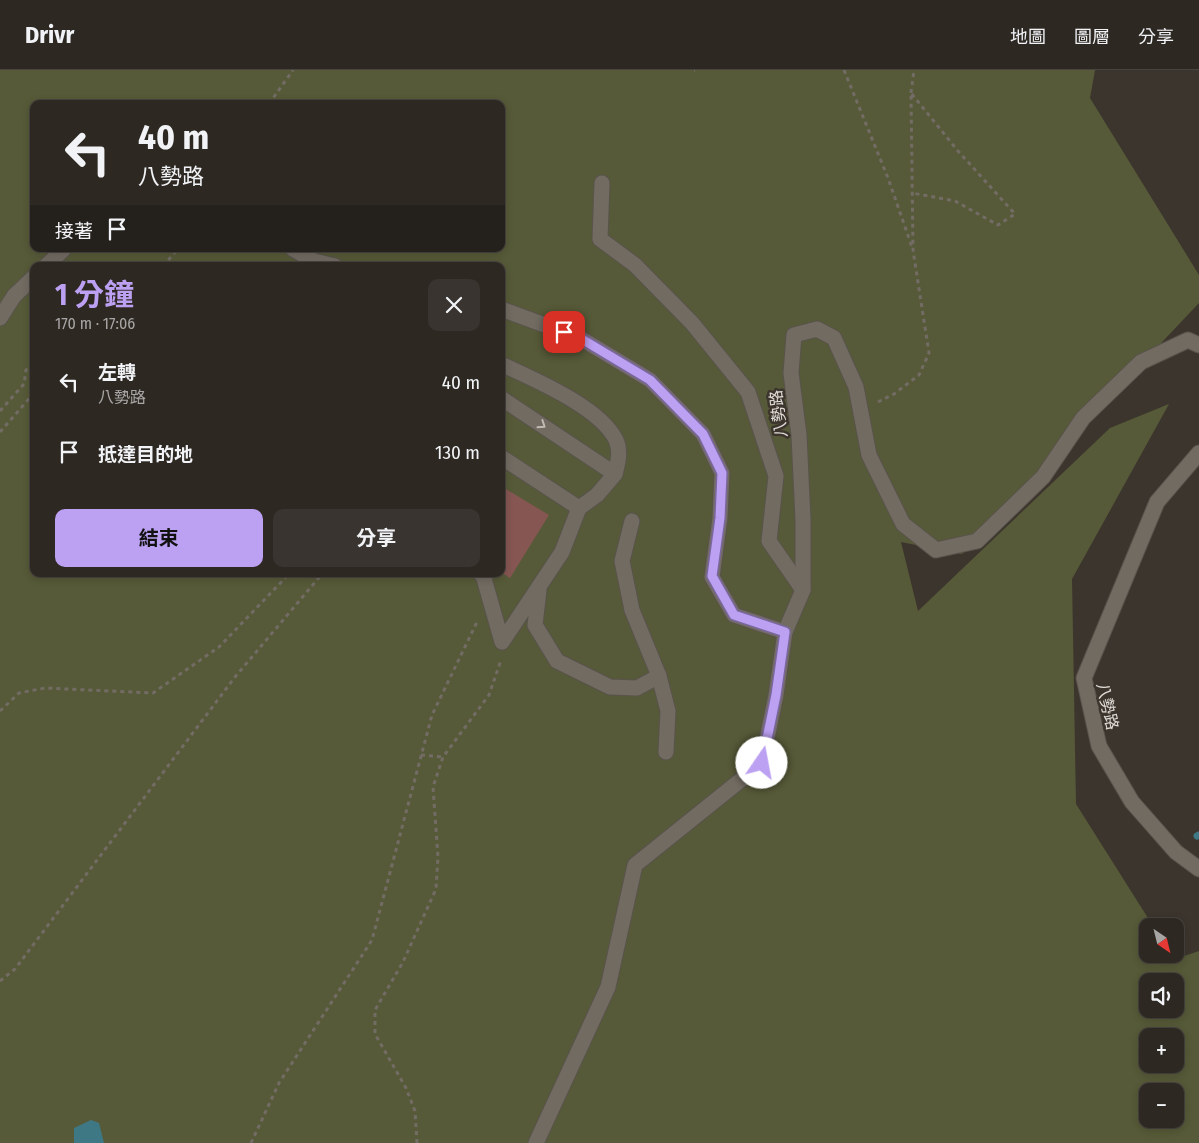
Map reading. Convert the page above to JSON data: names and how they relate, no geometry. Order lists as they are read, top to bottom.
{
  "streets": {
    "street": ["八勢路"]
  },
  "north": "bottom right",
  "page": {
    "header": "Drivr",
    "nav": ["地圖", "圖層", "分享"],
    "turn": ["40 m", "八勢路"],
    "then": "接著",
    "heading": ["1 分鐘", "170 m · 17:06"],
    "list": [
      {
        "name": "左轉",
        "note": "八勢路",
        "value": "40 m"
      },
      {
        "name": "抵達目的地",
        "value": "130 m"
      }
    ],
    "buttons": ["結束", "分享"],
    "map_buttons": ["+", "−"]
  }
}
